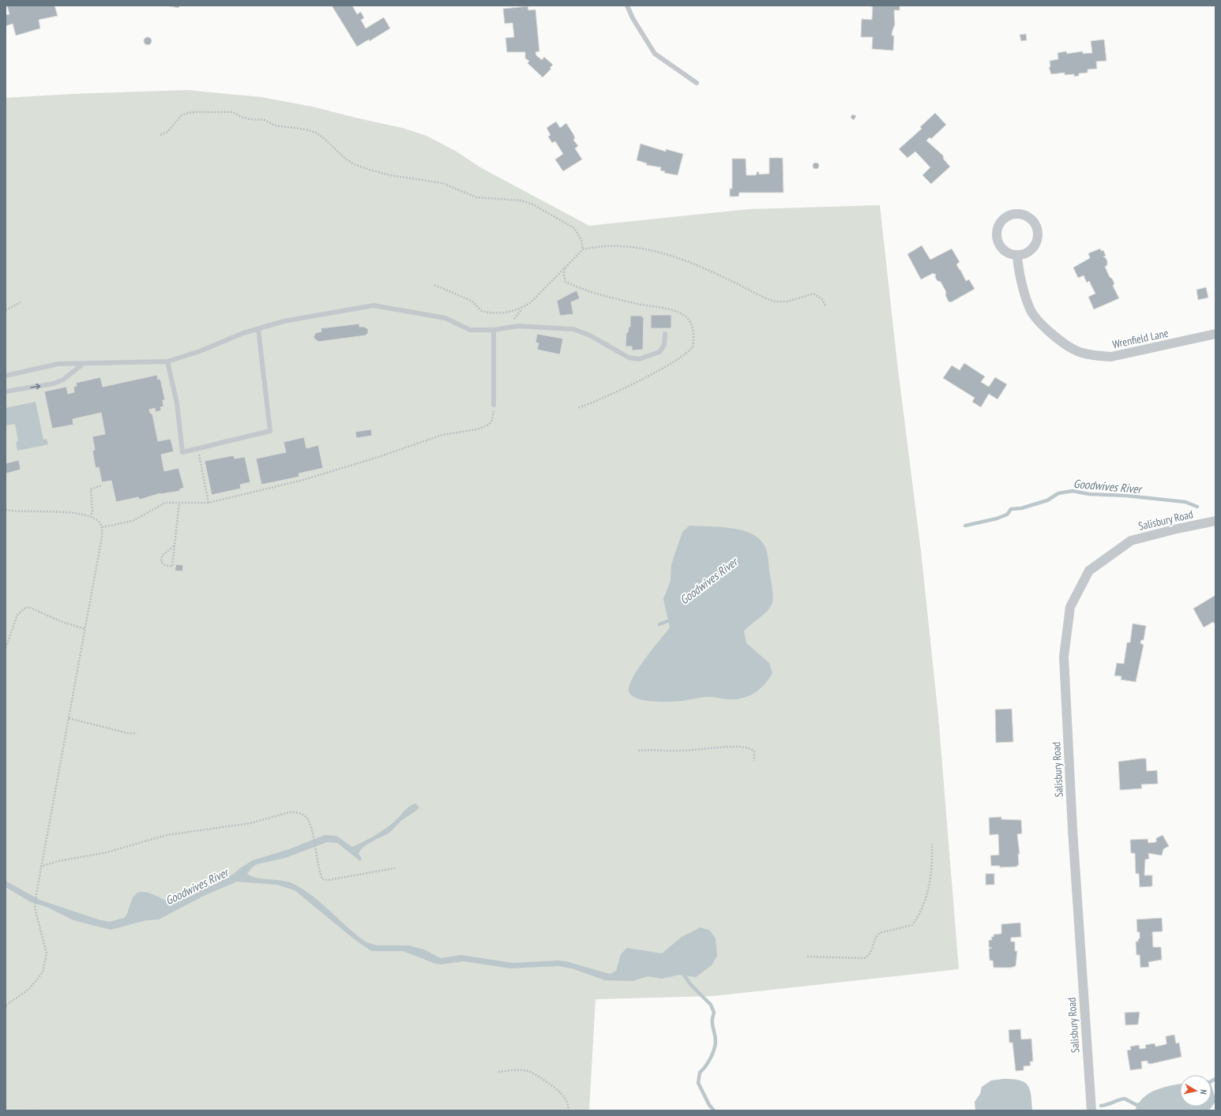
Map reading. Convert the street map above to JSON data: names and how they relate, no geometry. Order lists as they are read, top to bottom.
{
  "streets": {
    "street": ["Wrenfield Lane", "Salisbury Road"]
  },
  "water": ["Goodwives River"],
  "north": "right"
}
